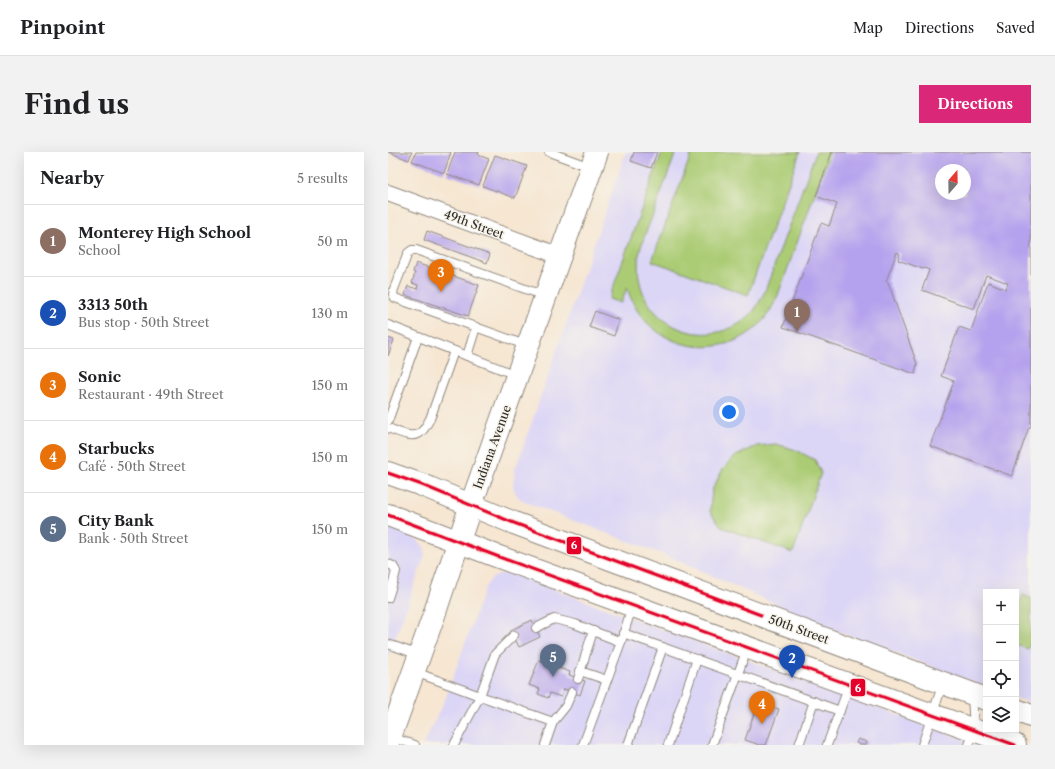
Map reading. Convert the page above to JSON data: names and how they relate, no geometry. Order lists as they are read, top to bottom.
{
  "streets": {
    "main road": ["Indiana Avenue", "50th Street"],
    "street": ["49th Street"]
  },
  "crossings": [
    ["49th Street", "Indiana Avenue"],
    ["Indiana Avenue", "50th Street"]
  ],
  "lines": ["transit line 6"],
  "north": "top",
  "page": {
    "header": "Pinpoint",
    "nav": ["Map", "Directions", "Saved"],
    "buttons": "Directions",
    "title": "Find us",
    "heading": ["Nearby", "5 results"],
    "list": [
      {
        "mark": "1",
        "name": "Monterey High School",
        "note": "School",
        "value": "50 m"
      },
      {
        "mark": "2",
        "name": "3313 50th",
        "note": "Bus stop · 50th Street",
        "value": "130 m"
      },
      {
        "mark": "3",
        "name": "Sonic",
        "note": "Restaurant · 49th Street",
        "value": "150 m"
      },
      {
        "mark": "4",
        "name": "Starbucks",
        "note": "Café · 50th Street",
        "value": "150 m"
      },
      {
        "mark": "5",
        "name": "City Bank",
        "note": "Bank · 50th Street",
        "value": "150 m"
      }
    ],
    "pins": [
      "3",
      "1",
      "5",
      "2",
      "4"
    ],
    "map_buttons": ["+", "−"]
  }
}
